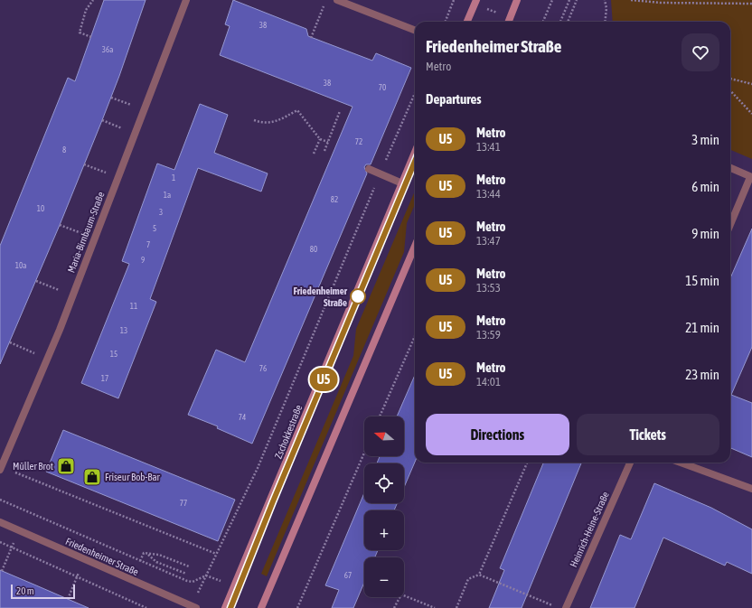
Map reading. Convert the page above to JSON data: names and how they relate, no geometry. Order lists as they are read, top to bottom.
{
  "streets": {
    "main road": ["Zschokkestraße"],
    "street": ["Maria-Birnbaum-Straße", "Heinrich-Heine-Straße", "Friedenheimer Straße"]
  },
  "places": {
    "other": ["Friedenheimer Straße"],
    "shop": ["Müller Brot", "Friseur Bob-Bar"]
  },
  "lines": ["metro line U5"],
  "house_numbers": [
    "38",
    "36a",
    "38",
    "70",
    "72",
    "8",
    "1",
    "1a",
    "82",
    "10",
    "3",
    "5",
    "7",
    "80",
    "9",
    "10a",
    "11",
    "13",
    "15",
    "76",
    "17",
    "74",
    "77",
    "67"
  ],
  "scale_bar": "20 m",
  "north": "left",
  "page": {
    "on_map": "U5",
    "heading": [
      ["Friedenheimer Straße", "Metro"],
      "Departures"
    ],
    "list": [
      {
        "mark": "U5",
        "name": "Metro",
        "note": "13:41",
        "value": "3 min"
      },
      {
        "mark": "U5",
        "name": "Metro",
        "note": "13:44",
        "value": "6 min"
      },
      {
        "mark": "U5",
        "name": "Metro",
        "note": "13:47",
        "value": "9 min"
      },
      {
        "mark": "U5",
        "name": "Metro",
        "note": "13:53",
        "value": "15 min"
      },
      {
        "mark": "U5",
        "name": "Metro",
        "note": "13:59",
        "value": "21 min"
      },
      {
        "mark": "U5",
        "name": "Metro",
        "note": "14:01",
        "value": "23 min"
      }
    ],
    "buttons": ["Directions", "Tickets"],
    "map_buttons": ["+", "−"],
    "scale": "20 m"
  }
}
